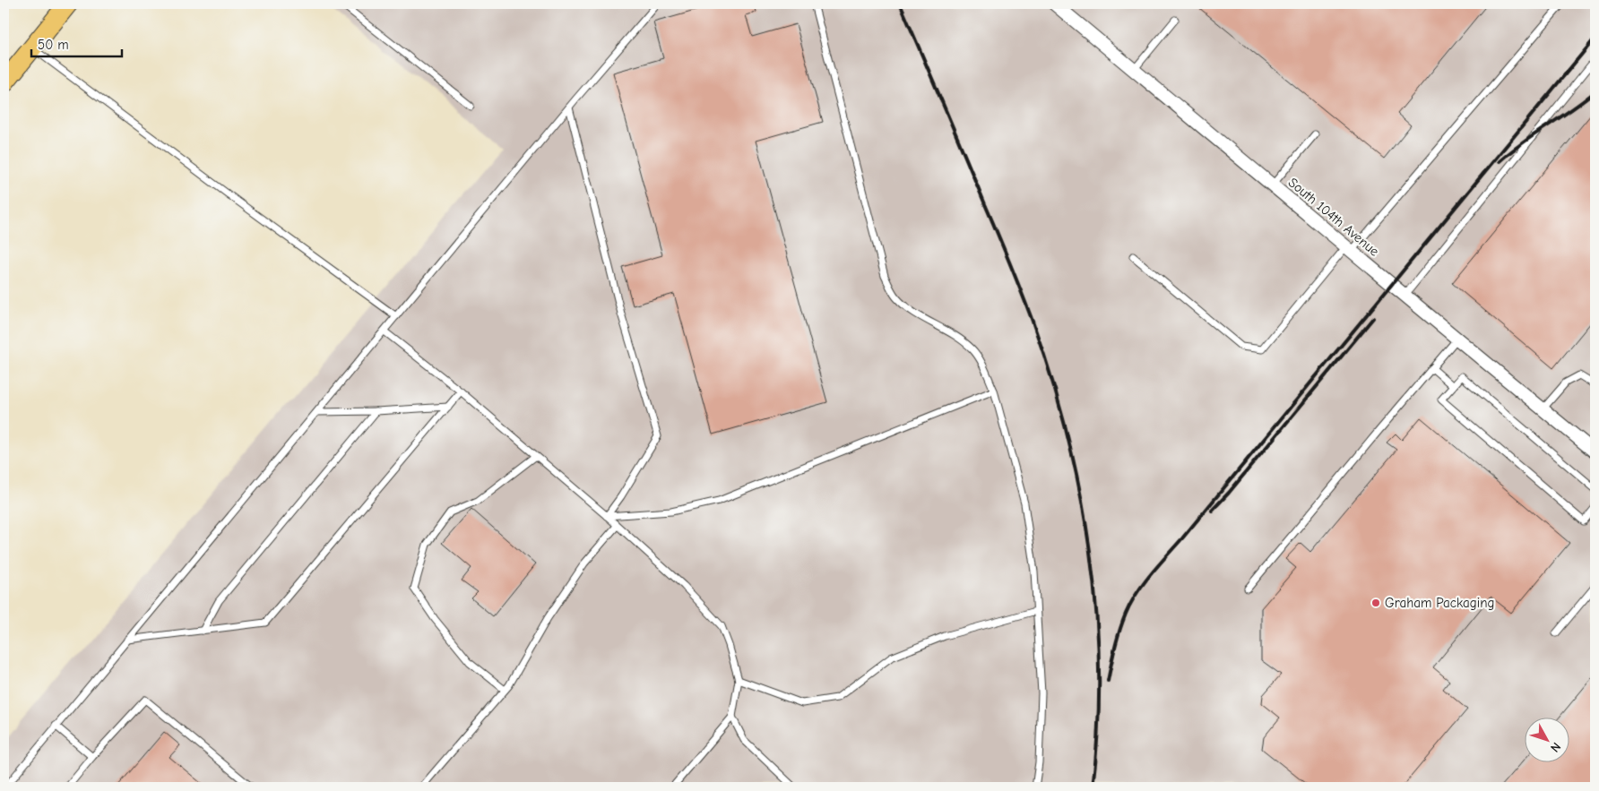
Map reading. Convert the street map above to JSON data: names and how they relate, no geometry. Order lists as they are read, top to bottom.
{
  "streets": {
    "street": ["South 104th Avenue"]
  },
  "places": ["Graham Packaging"],
  "scale_bar": "50 m",
  "north": "bottom right"
}
